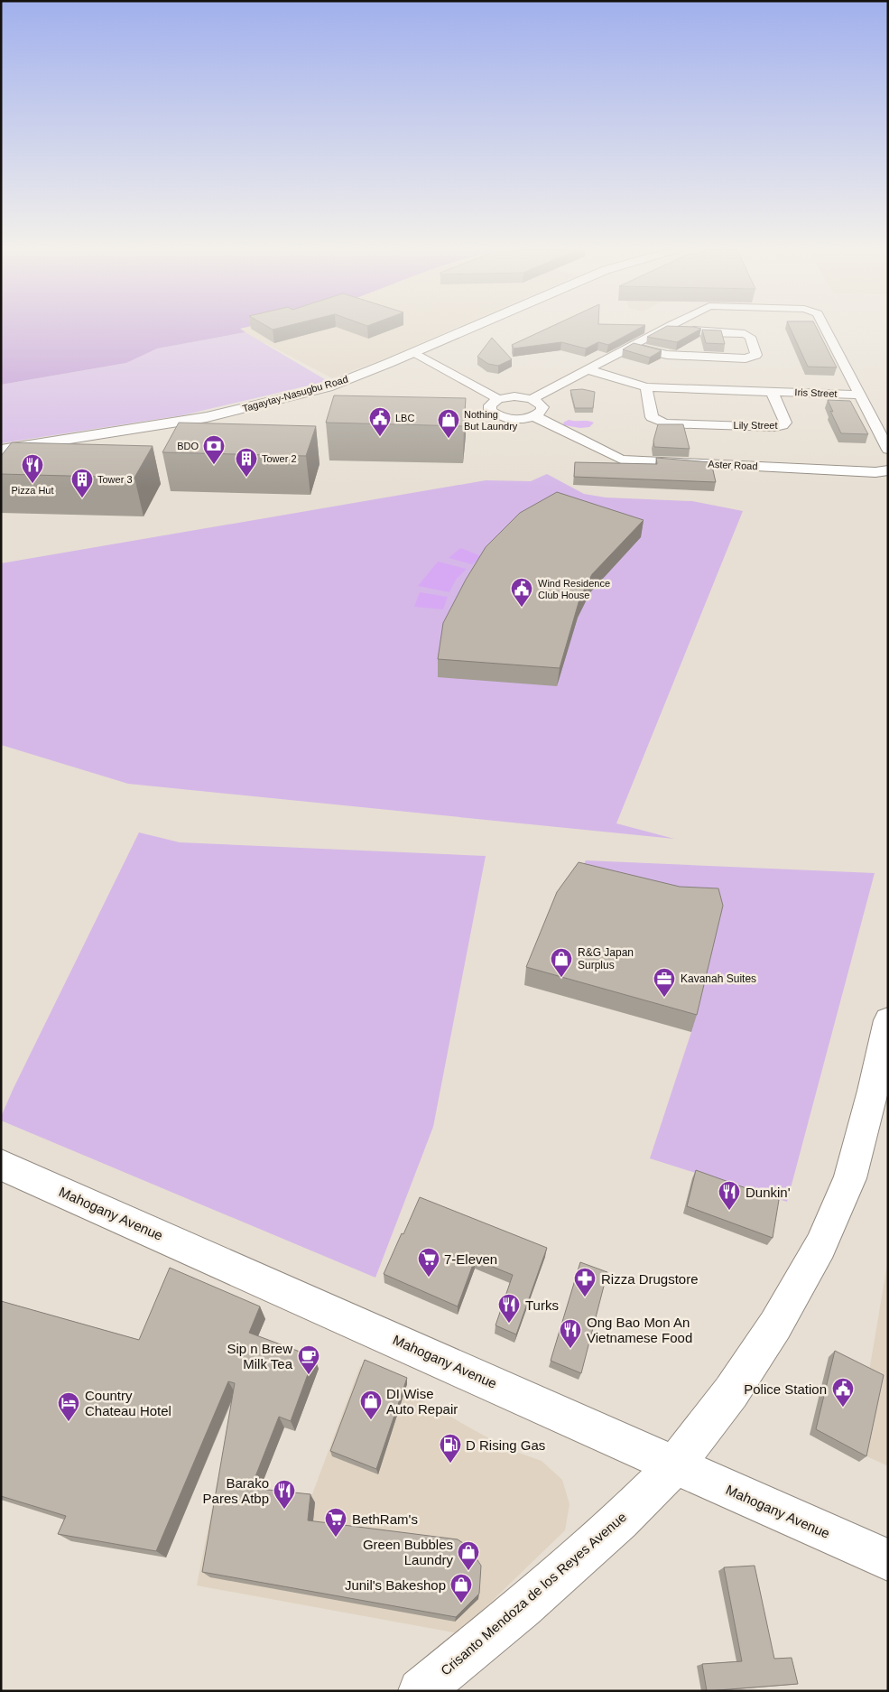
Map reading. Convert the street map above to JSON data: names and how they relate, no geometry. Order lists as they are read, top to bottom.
{
  "streets": {
    "main road": ["Tagaytay-Nasugbu Road", "Mahogany Avenue", "Crisanto Mendoza de los Reyes Avenue"],
    "street": ["Iris Street", "Lily Street", "Aster Road"]
  },
  "crossings": [
    ["Iris Street", "Lily Street"],
    ["Mahogany Avenue", "Crisanto Mendoza de los Reyes Avenue"]
  ],
  "places": {
    "public building": ["LBC", "Wind Residence Club House", "Police Station"],
    "shop": [
      "Nothing But Laundry",
      "R&G Japan Surplus",
      "DI Wise Auto Repair",
      "Green Bubbles Laundry",
      "Junil's Bakeshop"
    ],
    "bank": ["BDO"],
    "building": ["Tower 2", "Tower 3"],
    "restaurant": [
      "Pizza Hut",
      "Dunkin'",
      "Turks",
      "Ong Bao Mon An Vietnamese Food",
      "Barako Pares Atbp"
    ],
    "office": ["Kavanah Suites"],
    "supermarket": ["7-Eleven", "BethRam's"],
    "pharmacy": ["Rizza Drugstore"],
    "cafe": ["Sip n Brew Milk Tea"],
    "hotel": ["Country Chateau Hotel"],
    "fuel station": ["D Rising Gas"]
  }
}
